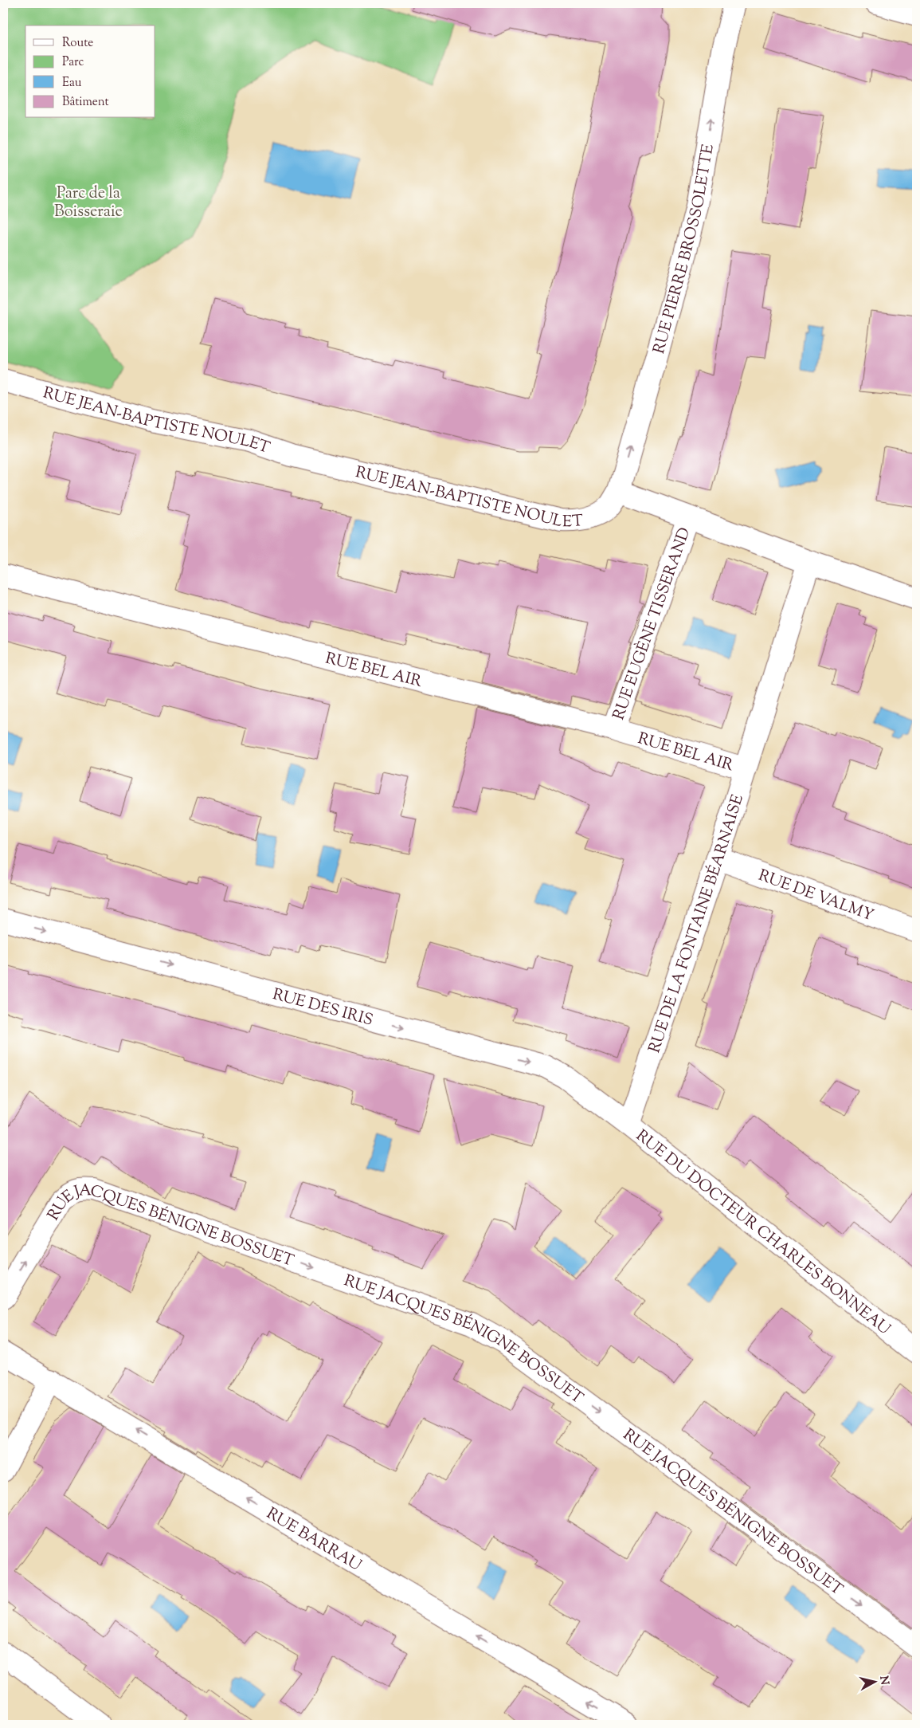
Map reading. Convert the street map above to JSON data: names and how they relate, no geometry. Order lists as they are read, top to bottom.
{
  "streets": {
    "street": [
      "RUE PIERRE BROSSOLETTE",
      "RUE JEAN-BAPTISTE NOULET",
      "RUE EUGÈNE TISSERAND",
      "RUE BEL AIR",
      "RUE DE VALMY",
      "RUE DE LA FONTAINE BÉARNAISE",
      "RUE DES IRIS",
      "RUE DU DOCTEUR CHARLES BONNEAU",
      "RUE JACQUES BÉNIGNE BOSSUET",
      "RUE BARRAU"
    ]
  },
  "crossings": [
    ["RUE PIERRE BROSSOLETTE", "RUE JEAN-BAPTISTE NOULET"],
    ["RUE EUGÈNE TISSERAND", "RUE BEL AIR"],
    ["RUE BEL AIR", "RUE DE LA FONTAINE BÉARNAISE"],
    ["RUE DE VALMY", "RUE DE LA FONTAINE BÉARNAISE"],
    ["RUE DE LA FONTAINE BÉARNAISE", "RUE DES IRIS"],
    ["RUE DE LA FONTAINE BÉARNAISE", "RUE DU DOCTEUR CHARLES BONNEAU"],
    ["RUE DES IRIS", "RUE DU DOCTEUR CHARLES BONNEAU"]
  ],
  "one_way": [
    "RUE PIERRE BROSSOLETTE",
    "RUE DES IRIS",
    "RUE JACQUES BÉNIGNE BOSSUET",
    "RUE BARRAU"
  ],
  "parks": ["Parc de la Boisseraie"],
  "legend": [
    "Route",
    "Parc",
    "Eau",
    "Bâtiment"
  ],
  "north": "right"
}
